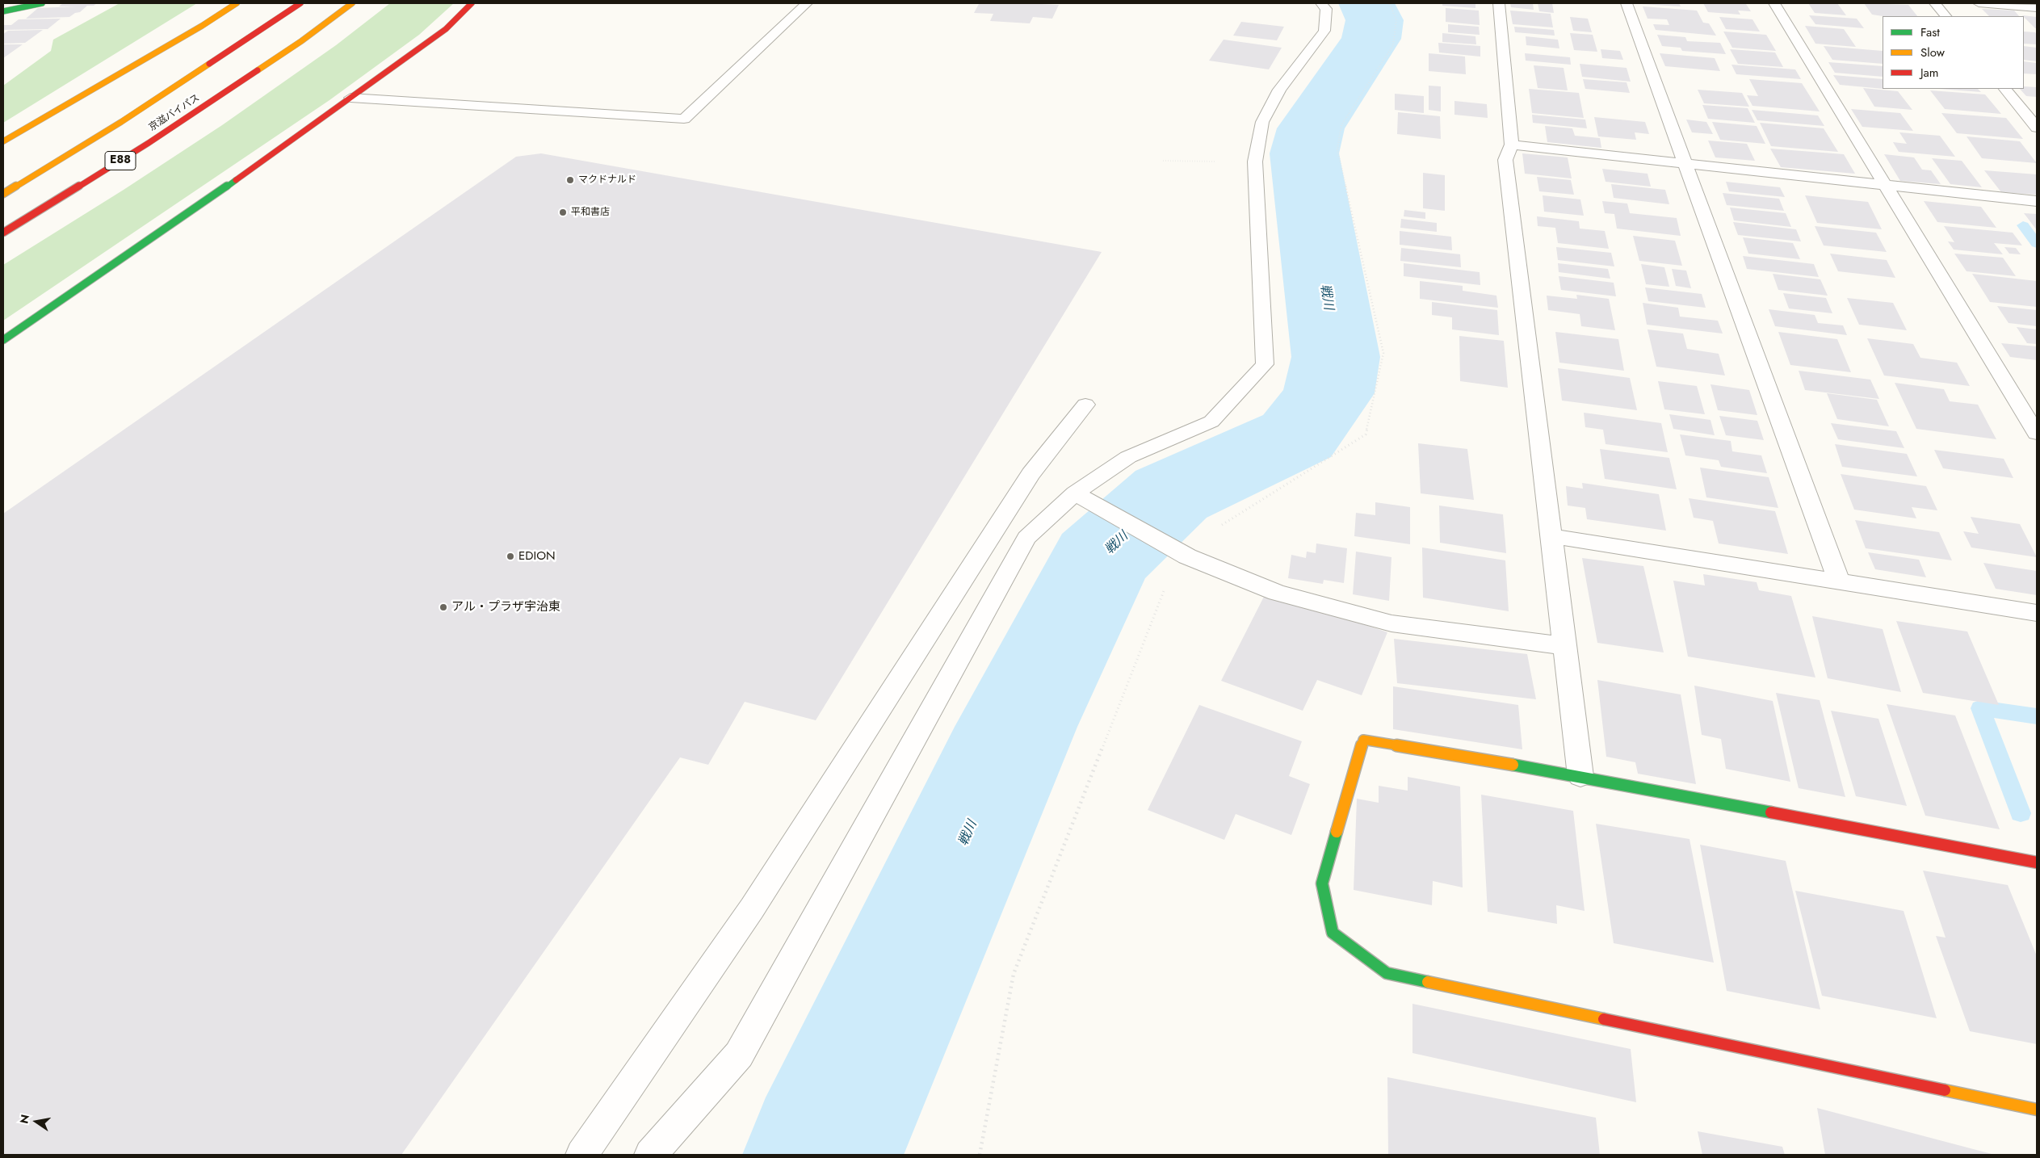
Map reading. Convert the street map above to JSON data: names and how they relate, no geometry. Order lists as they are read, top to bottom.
{
  "streets": {
    "main road": ["京滋バイパス", "E88"]
  },
  "water": ["戦川"],
  "places": [
    "マクドナルド",
    "平和書店",
    "EDION",
    "アル・プラザ宇治東"
  ],
  "legend": ["Fast", "Slow", "Jam"],
  "north": "left"
}
